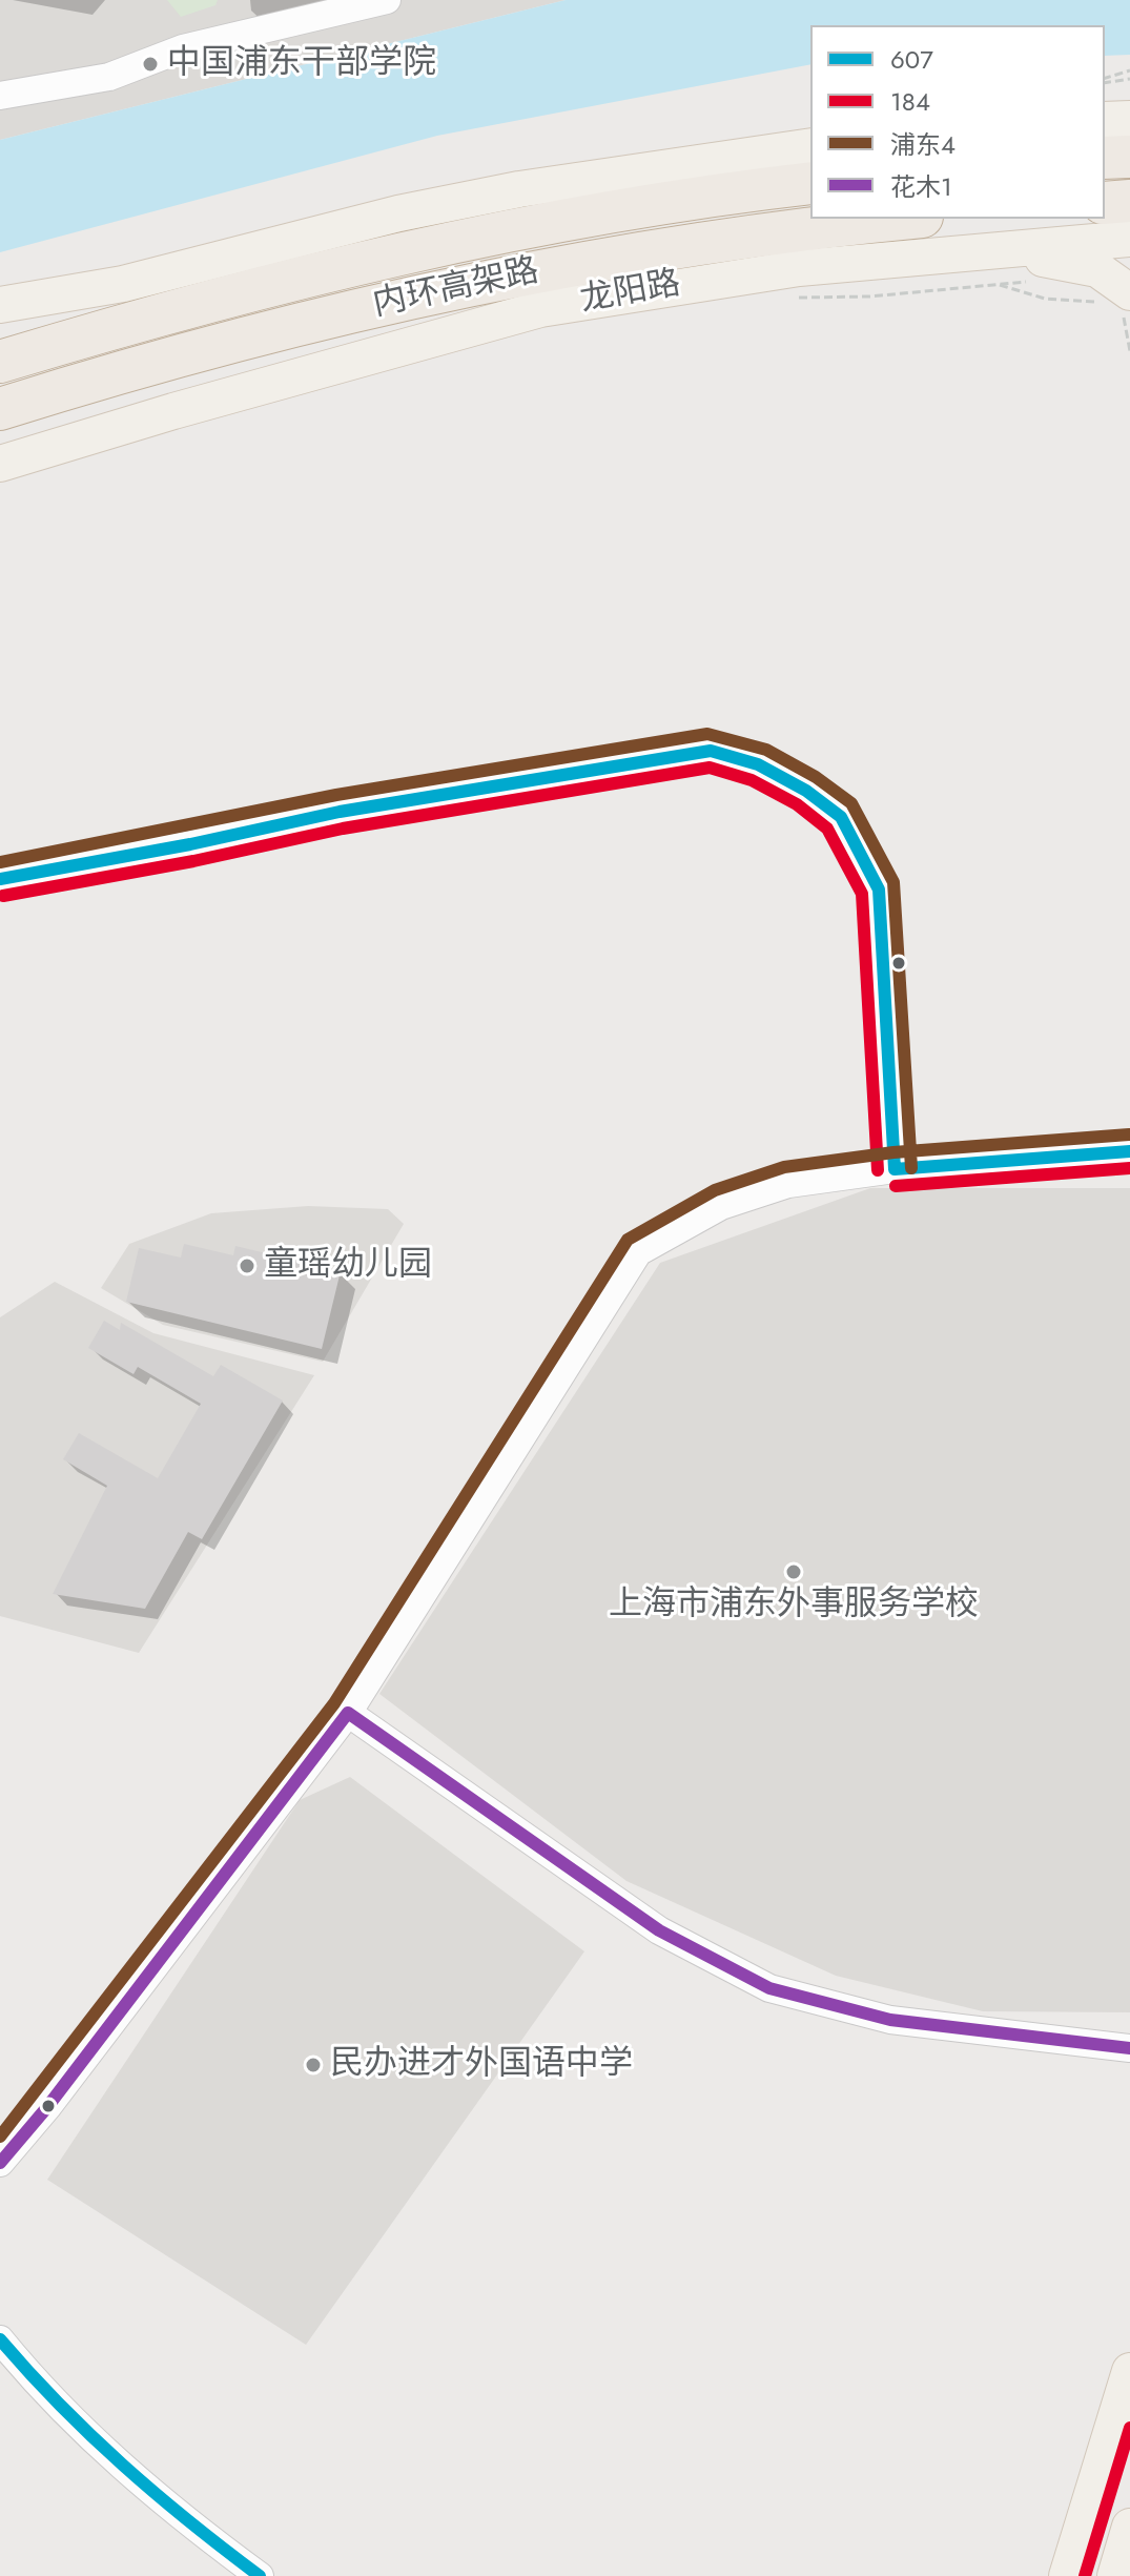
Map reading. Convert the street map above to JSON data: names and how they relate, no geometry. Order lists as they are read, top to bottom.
{
  "streets": {
    "highway": ["内环高架路"],
    "main road": ["龙阳路"]
  },
  "places": [
    "中国浦东干部学院",
    "童瑶幼儿园",
    "上海市浦东外事服务学校",
    "民办进才外国语中学"
  ],
  "lines": [
    "transit line 浦东4",
    "transit line 607",
    "transit line 184",
    "transit line 花木1"
  ],
  "legend": [
    "607",
    "184",
    "浦东4",
    "花木1"
  ]
}
